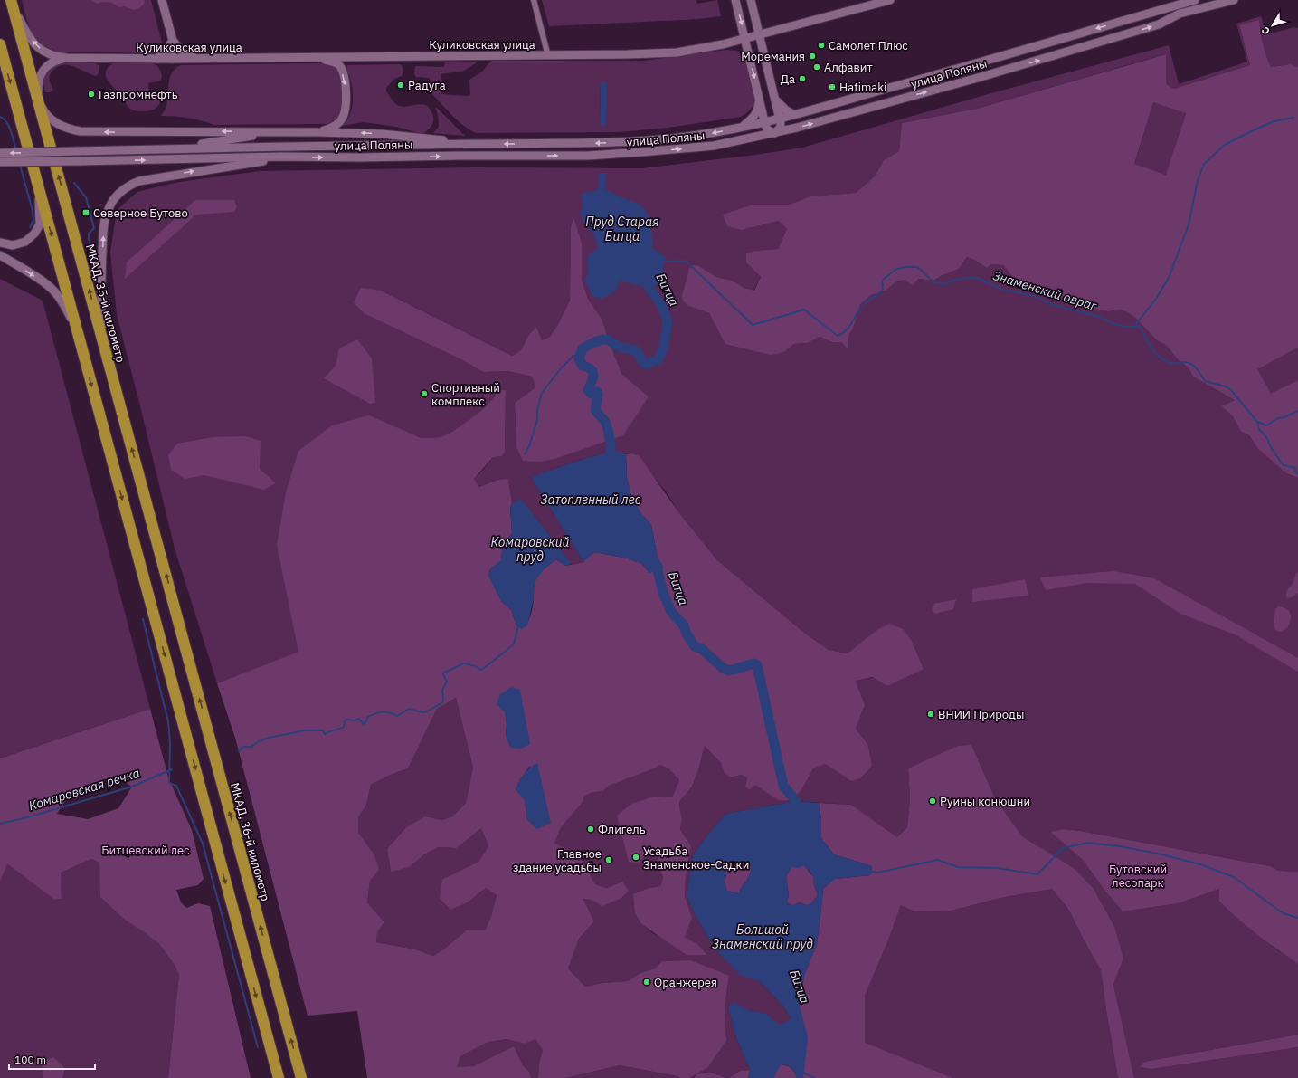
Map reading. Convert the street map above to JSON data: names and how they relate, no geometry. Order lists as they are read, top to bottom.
{
  "streets": {
    "highway": ["МКАД, 35-й километр", "МКАД, 36-й километр"],
    "main road": ["Куликовская улица", "улица Поляны"]
  },
  "crossings": [
    ["МКАД, 35-й километр", "МКАД, 36-й километр"]
  ],
  "water": [
    "Пруд Старая Битца",
    "Битца",
    "Знаменский овраг",
    "Затопленный лес",
    "Комаровский пруд",
    "Комаровская речка",
    "Большой Знаменский пруд"
  ],
  "parks": ["Битцевский лес", "Бутовский лесопарк"],
  "places": {
    "other": [
      "Самолет Плюс",
      "Моремания",
      "Алфавит",
      "Да",
      "Радуга",
      "Hatimaki",
      "Газпромнефть",
      "Спортивный комплекс",
      "ВНИИ Природы",
      "Руины конюшни",
      "Флигель",
      "Усадьба Знаменское-Садки",
      "Главное здание усадьбы",
      "Оранжерея"
    ],
    "transit": ["Северное Бутово"]
  },
  "scale_bar": "100 m",
  "north": "bottom left"
}
